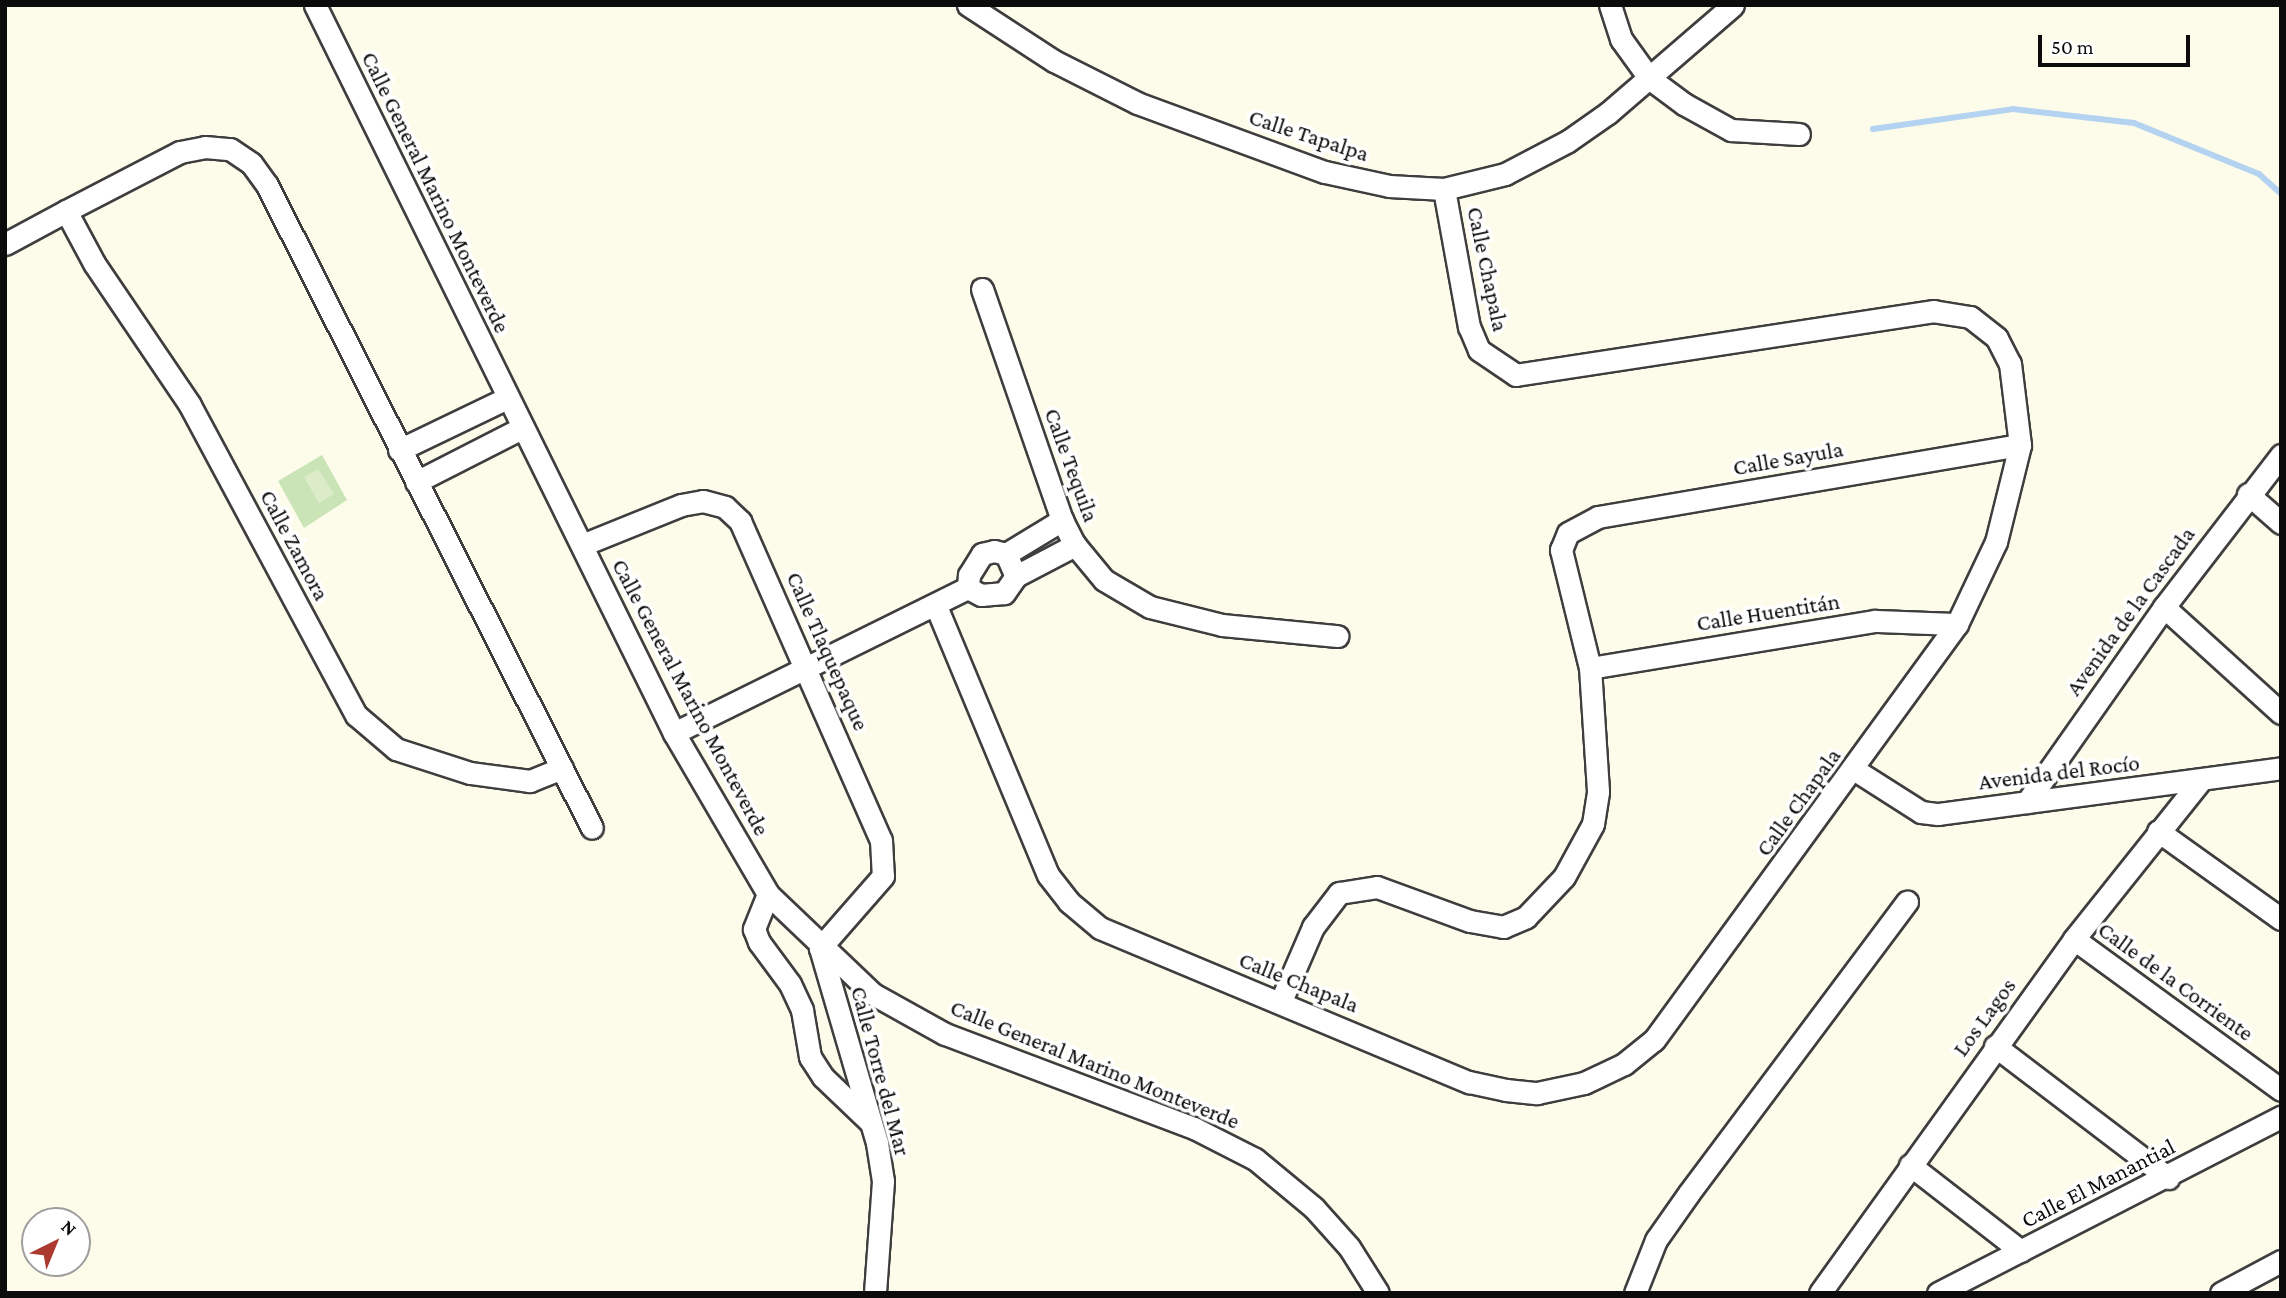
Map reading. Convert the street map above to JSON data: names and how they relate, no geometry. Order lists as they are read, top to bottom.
{
  "streets": {
    "street": [
      "Calle Tapalpa",
      "Calle General Marino Monteverde",
      "Calle Chapala",
      "Calle Sayula",
      "Calle Tequila",
      "Calle Zamora",
      "Avenida de la Cascada",
      "Calle Huentitán",
      "Calle Tlaquepaque",
      "Avenida del Rocío",
      "Calle de la Corriente",
      "Los Lagos",
      "Calle Torre del Mar",
      "Calle El Manantial"
    ]
  },
  "crossings": [
    ["Calle Tapalpa", "Calle Chapala"],
    ["Calle General Marino Monteverde", "Calle Tlaquepaque"],
    ["Calle General Marino Monteverde", "Calle Torre del Mar"],
    ["Calle Chapala", "Calle Sayula"],
    ["Calle Chapala", "Calle Huentitán"],
    ["Calle Chapala", "Avenida del Rocío"],
    ["Calle Sayula", "Calle Huentitán"],
    ["Avenida de la Cascada", "Avenida del Rocío"],
    ["Calle Tlaquepaque", "Calle Torre del Mar"],
    ["Avenida del Rocío", "Los Lagos"],
    ["Calle de la Corriente", "Los Lagos"]
  ],
  "scale_bar": "50 m",
  "north": "top right"
}
